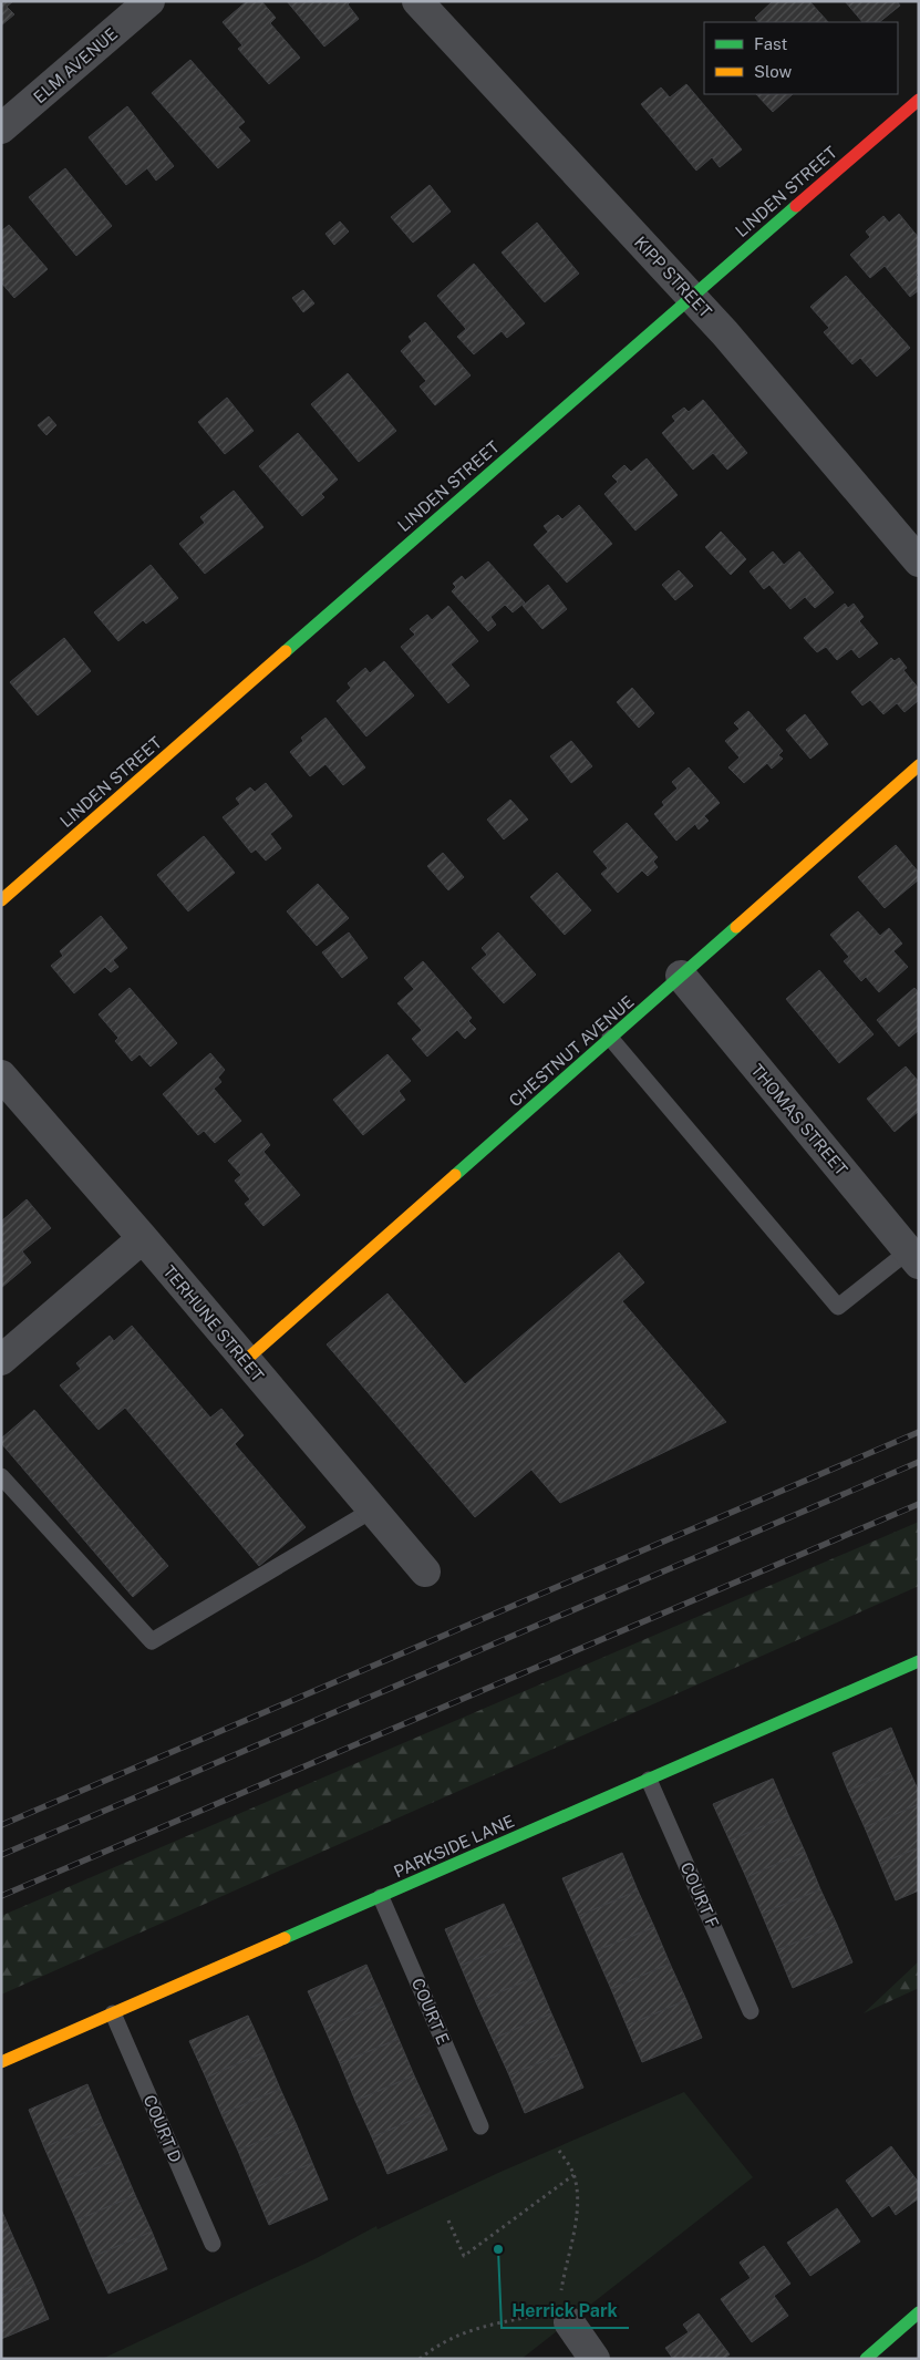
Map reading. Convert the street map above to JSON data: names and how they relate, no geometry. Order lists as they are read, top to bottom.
{
  "streets": {
    "street": [
      "ELM AVENUE",
      "LINDEN STREET",
      "KIPP STREET",
      "CHESTNUT AVENUE",
      "THOMAS STREET",
      "TERHUNE STREET",
      "PARKSIDE LANE"
    ],
    "lane": ["COURT F", "COURT E", "COURT D"]
  },
  "crossings": [
    ["LINDEN STREET", "KIPP STREET"],
    ["CHESTNUT AVENUE", "THOMAS STREET"],
    ["CHESTNUT AVENUE", "TERHUNE STREET"],
    ["PARKSIDE LANE", "COURT F"],
    ["PARKSIDE LANE", "COURT E"],
    ["PARKSIDE LANE", "COURT D"]
  ],
  "places": ["Herrick Park"],
  "legend": ["Fast", "Slow"]
}
